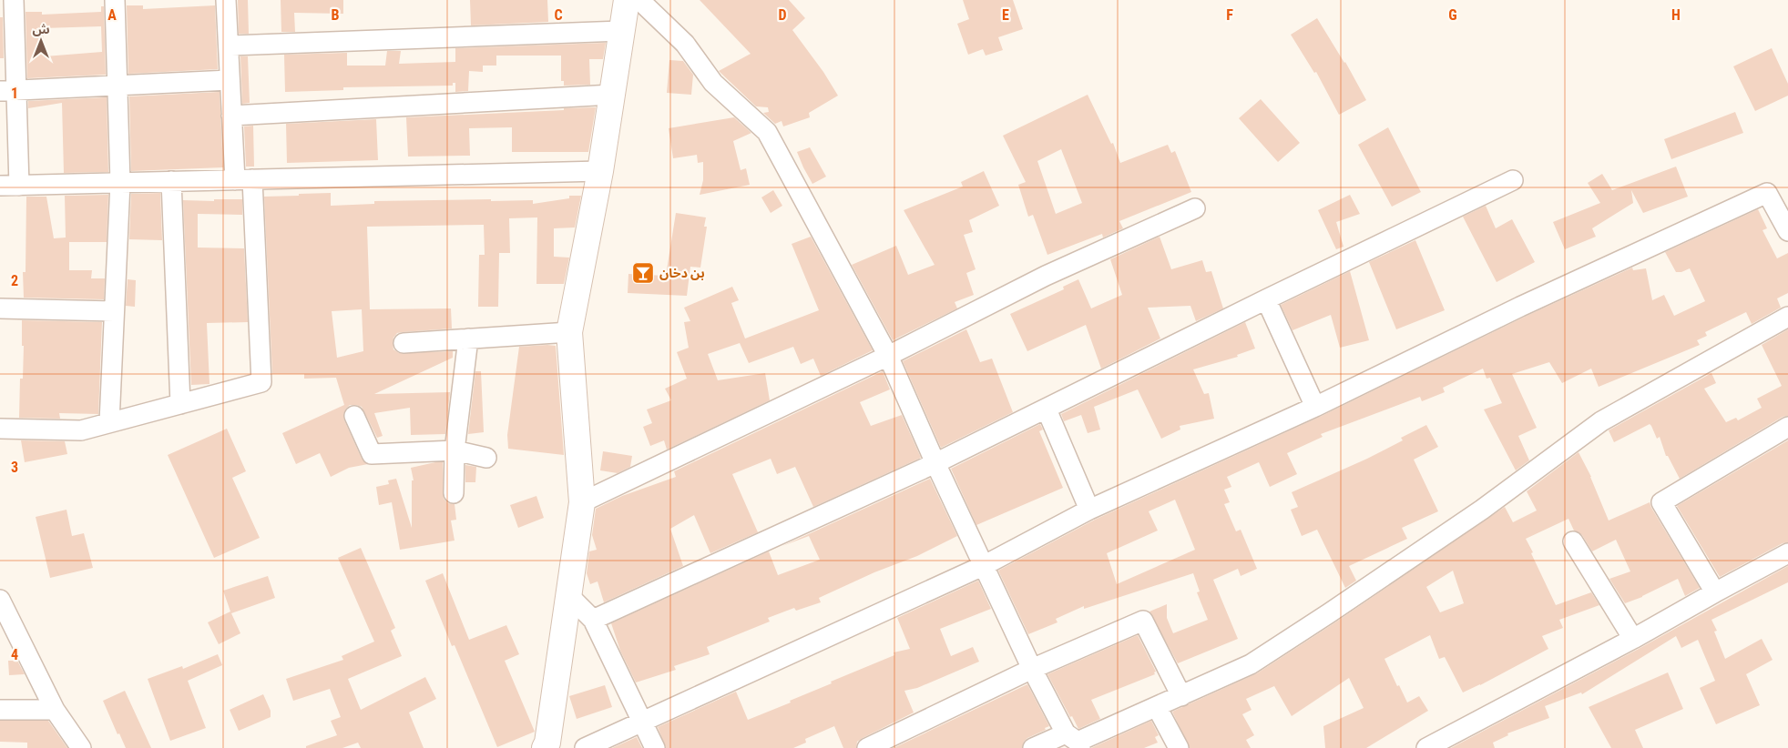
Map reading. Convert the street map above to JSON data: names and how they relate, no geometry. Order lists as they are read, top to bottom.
{
  "places": {
    "bar": ["بن دخان"]
  },
  "north": "top",
  "grid": {
    "columns": [
      "A",
      "B",
      "C",
      "D",
      "E",
      "F",
      "G",
      "H"
    ],
    "rows": [
      "1",
      "2",
      "3",
      "4"
    ]
  }
}
